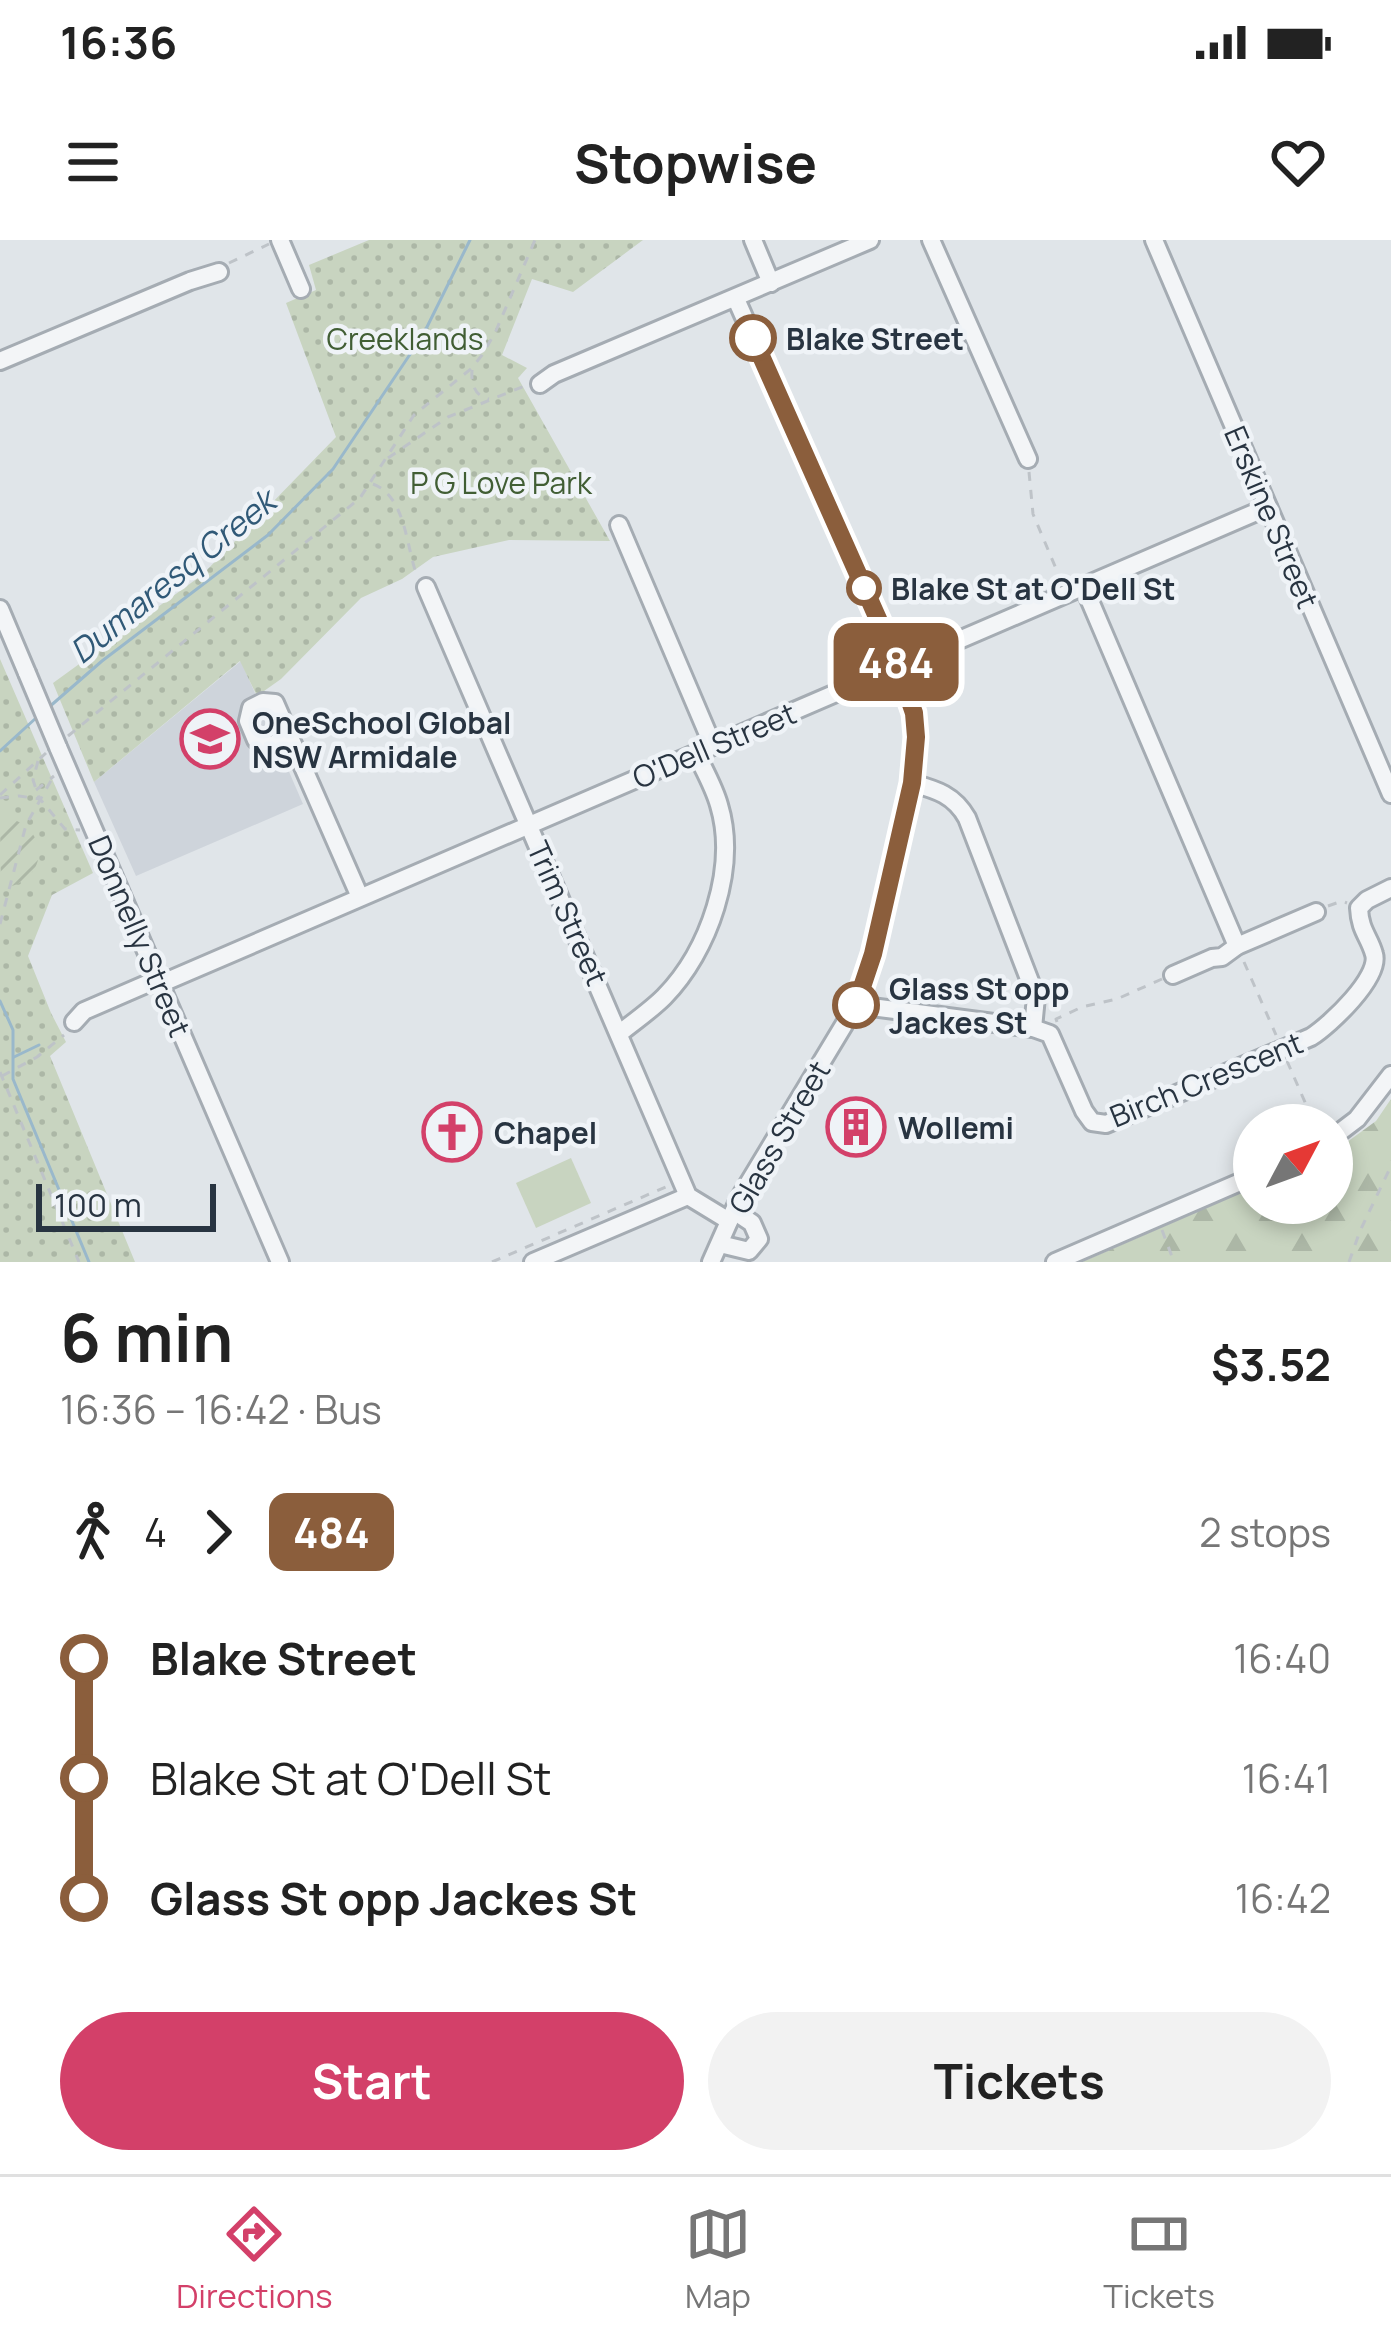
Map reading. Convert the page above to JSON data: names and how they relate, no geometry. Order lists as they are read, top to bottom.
{
  "streets": {
    "street": [
      "Erskine Street",
      "O'Dell Street",
      "Trim Street",
      "Donnelly Street",
      "Birch Crescent",
      "Glass Street"
    ]
  },
  "crossings": [
    ["Erskine Street", "O'Dell Street"],
    ["O'Dell Street", "Trim Street"],
    ["O'Dell Street", "Donnelly Street"],
    ["O'Dell Street", "Glass Street"]
  ],
  "water": ["Dumaresq Creek"],
  "parks": ["Creeklands", "P G Love Park"],
  "places": {
    "other": ["Blake Street", "Blake St at O'Dell St", "Glass St opp Jackes St"],
    "school or university": ["OneSchool Global NSW Armidale"],
    "building": ["Wollemi"],
    "church": ["Chapel"]
  },
  "lines": ["bus line 484"],
  "scale_bar": "100 m",
  "north": "top right",
  "page": {
    "status": "16:36",
    "header": "Stopwise",
    "on_map": "484",
    "scale": "100 m",
    "heading": ["6 min", "16:36 – 16:42 · Bus", "$3.52"],
    "legs": ["4", "484", "2 stops"],
    "list": [
      {
        "name": "Blake Street",
        "value": "16:40"
      },
      {
        "name": "Blake St at O'Dell St",
        "value": "16:41"
      },
      {
        "name": "Glass St opp Jackes St",
        "value": "16:42"
      }
    ],
    "buttons": ["Start", "Tickets"],
    "tabs": ["Directions", "Map", "Tickets"]
  }
}
